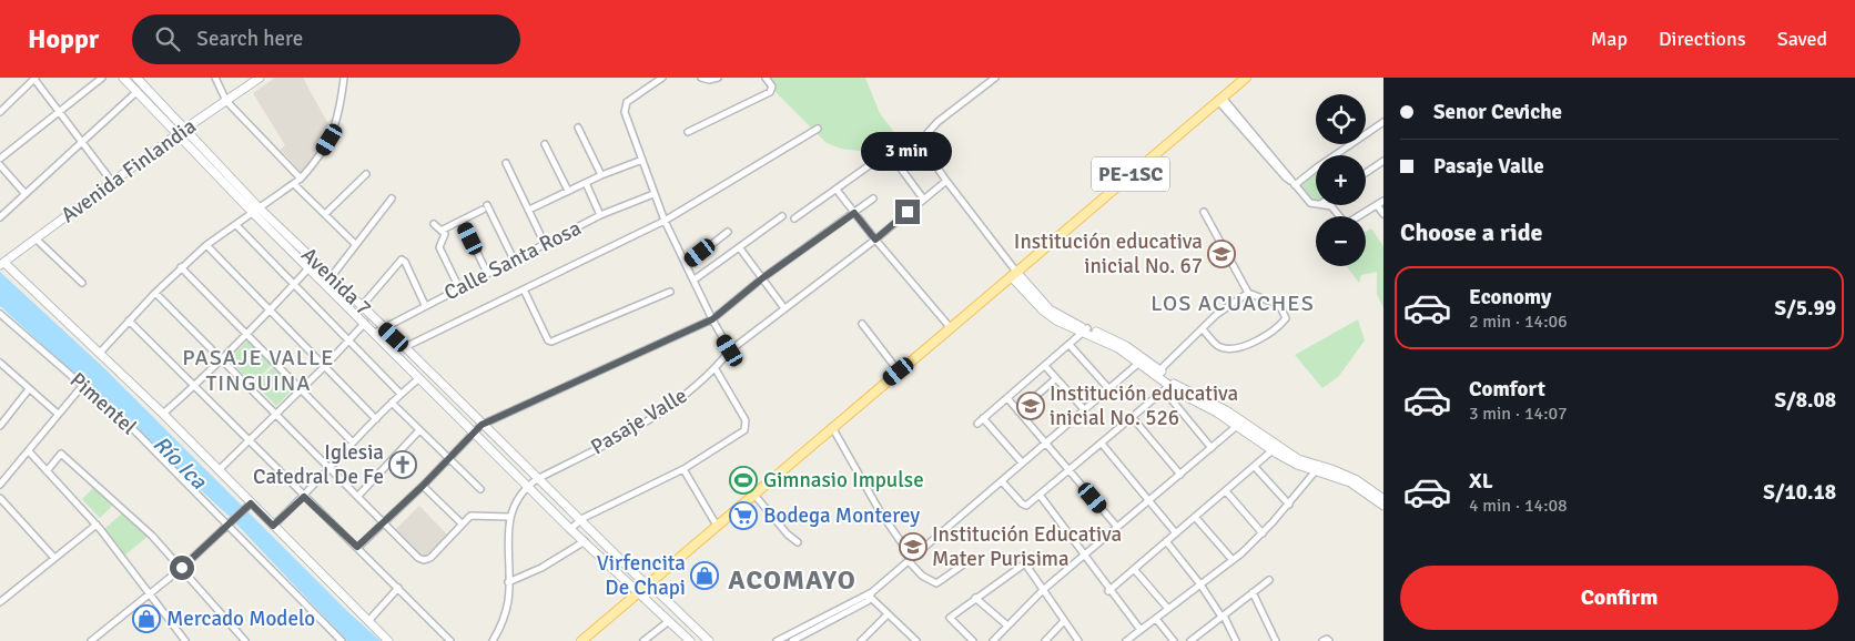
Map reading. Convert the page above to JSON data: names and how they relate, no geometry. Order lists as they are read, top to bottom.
{
  "streets": {
    "main road": ["PE-1SC"],
    "street": [
      "Avenida Finlandia",
      "Calle Santa Rosa",
      "Avenida 7",
      "Pimentel",
      "Pasaje Valle"
    ]
  },
  "crossings": [
    ["Avenida Finlandia", "Avenida 7"],
    ["PE-1SC", "Avenida 7"],
    ["Calle Santa Rosa", "Avenida 7"],
    ["Avenida 7", "Pasaje Valle"]
  ],
  "districts": ["LOS ACUACHES", "PASAJE VALLE TINGUINA", "ACOMAYO"],
  "water": ["Río Ica"],
  "places": {
    "school or university": ["Institución educativa inicial No. 67", "Institución educativa inicial No. 526", "Institución Educativa Mater Purisima"],
    "church": ["Iglesia Catedral De Fe"],
    "sports": ["Gimnasio Impulse"],
    "supermarket": ["Bodega Monterey"],
    "shop": ["Virfencita De Chapi", "Mercado Modelo"]
  },
  "page": {
    "header": "Hoppr",
    "search": "Search here",
    "nav": ["Map", "Directions", "Saved"],
    "banner": ["Senor Ceviche", "Pasaje Valle"],
    "map_buttons": ["+", "−"],
    "bubble": "3 min",
    "heading": "Choose a ride",
    "list": [
      {
        "name": "Economy",
        "note": "2 min · 14:06",
        "value": "S/5.99"
      },
      {
        "name": "Comfort",
        "note": "3 min · 14:07",
        "value": "S/8.08"
      },
      {
        "name": "XL",
        "note": "4 min · 14:08",
        "value": "S/10.18"
      }
    ],
    "buttons": "Confirm"
  }
}
